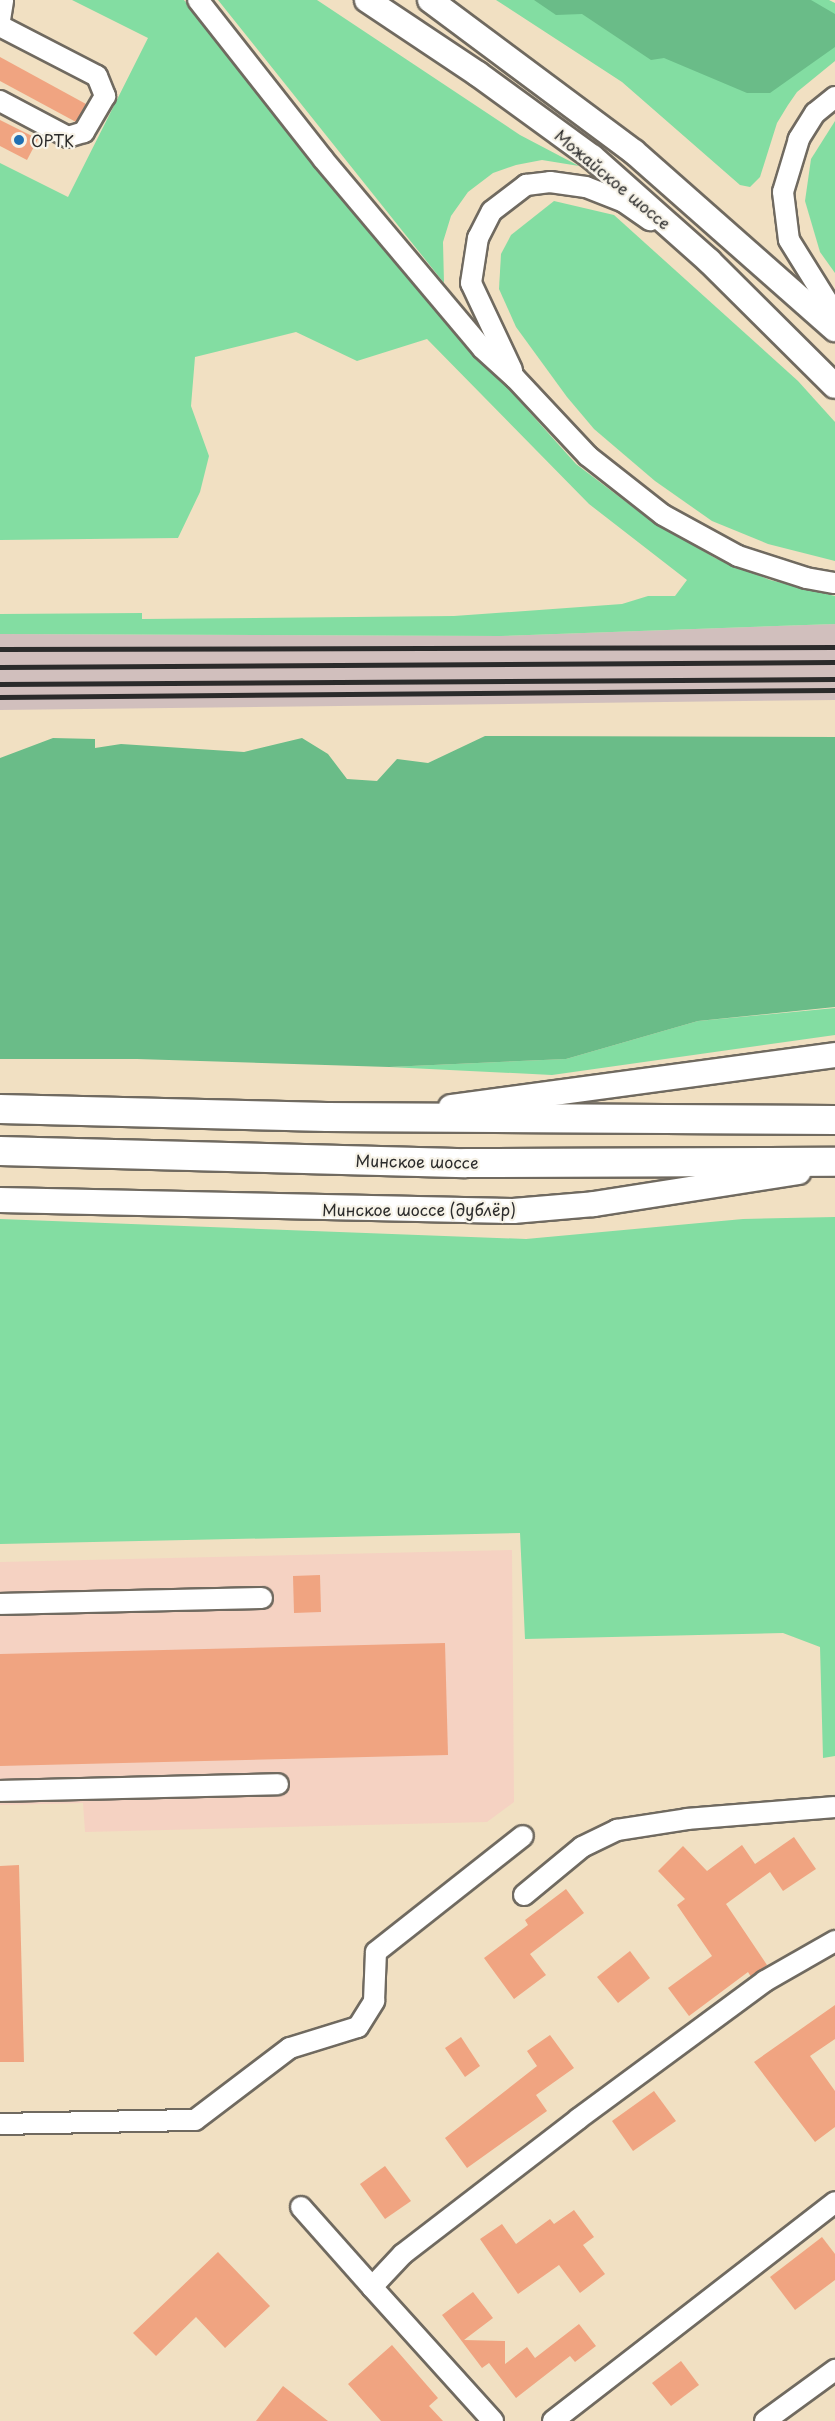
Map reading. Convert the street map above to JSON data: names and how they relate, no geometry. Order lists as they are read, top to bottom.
{
  "streets": {
    "highway": ["Минское шоссе"],
    "main road": ["Можайское шоссе", "Минское шоссе (дублёр)"]
  },
  "places": ["ОРТК"]
}
